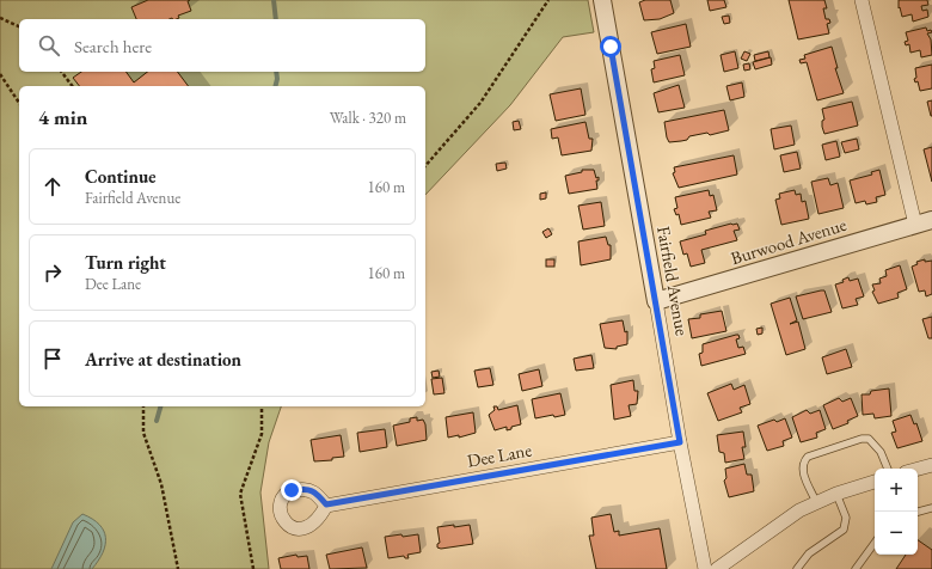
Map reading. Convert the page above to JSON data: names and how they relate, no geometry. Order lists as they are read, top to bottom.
{
  "streets": {
    "street": ["Burwood Avenue", "Fairfield Avenue", "Dee Lane"]
  },
  "crossings": [
    ["Burwood Avenue", "Fairfield Avenue"],
    ["Fairfield Avenue", "Dee Lane"]
  ],
  "page": {
    "search": "Search here",
    "heading": ["4 min", "Walk · 320 m"],
    "list": [
      ["Continue", "Fairfield Avenue", "160 m"],
      ["Turn right", "Dee Lane", "160 m"],
      "Arrive at destination"
    ],
    "map_buttons": ["+", "−"]
  }
}
